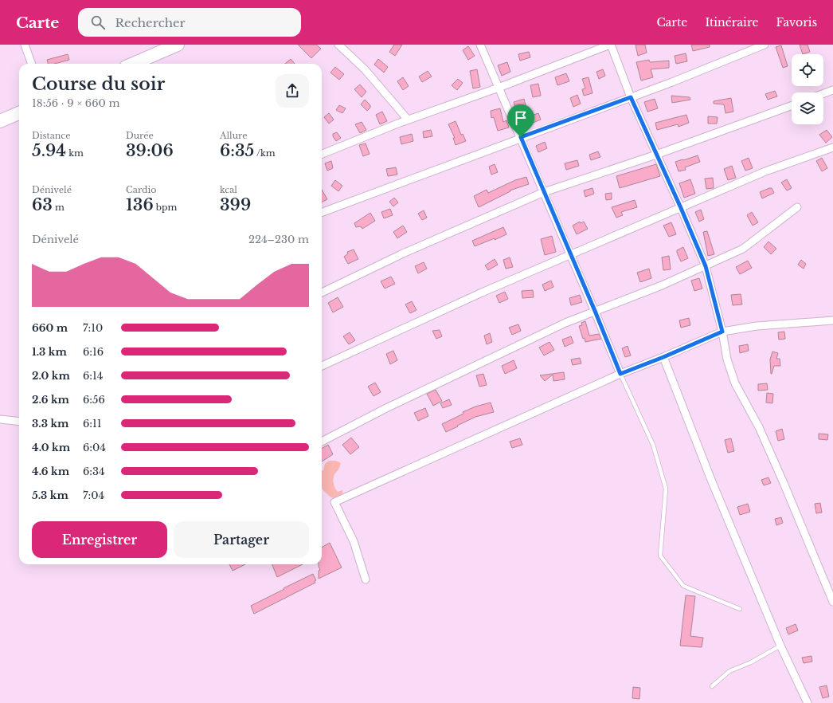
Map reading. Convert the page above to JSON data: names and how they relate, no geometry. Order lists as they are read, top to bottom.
{
  "page": {
    "header": "Carte",
    "search": "Rechercher",
    "nav": ["Carte", "Itinéraire", "Favoris"],
    "heading": ["Course du soir", "18:56 · 9 × 660 m"],
    "stats": [
      ["Distance", "5.94 km"],
      ["Durée", "39:06"],
      ["Allure", "6:35 /km"],
      ["Dénivelé", "63 m"],
      ["Cardio", "136 bpm"],
      ["kcal", "399"]
    ],
    "chart": ["Dénivelé", "224–230 m"],
    "list": [
      {
        "name": "660 m",
        "note": "7:10"
      },
      {
        "name": "1.3 km",
        "note": "6:16"
      },
      {
        "name": "2.0 km",
        "note": "6:14"
      },
      {
        "name": "2.6 km",
        "note": "6:56"
      },
      {
        "name": "3.3 km",
        "note": "6:11"
      },
      {
        "name": "4.0 km",
        "note": "6:04"
      },
      {
        "name": "4.6 km",
        "note": "6:34"
      },
      {
        "name": "5.3 km",
        "note": "7:04"
      }
    ],
    "buttons": ["Enregistrer", "Partager"]
  }
}
